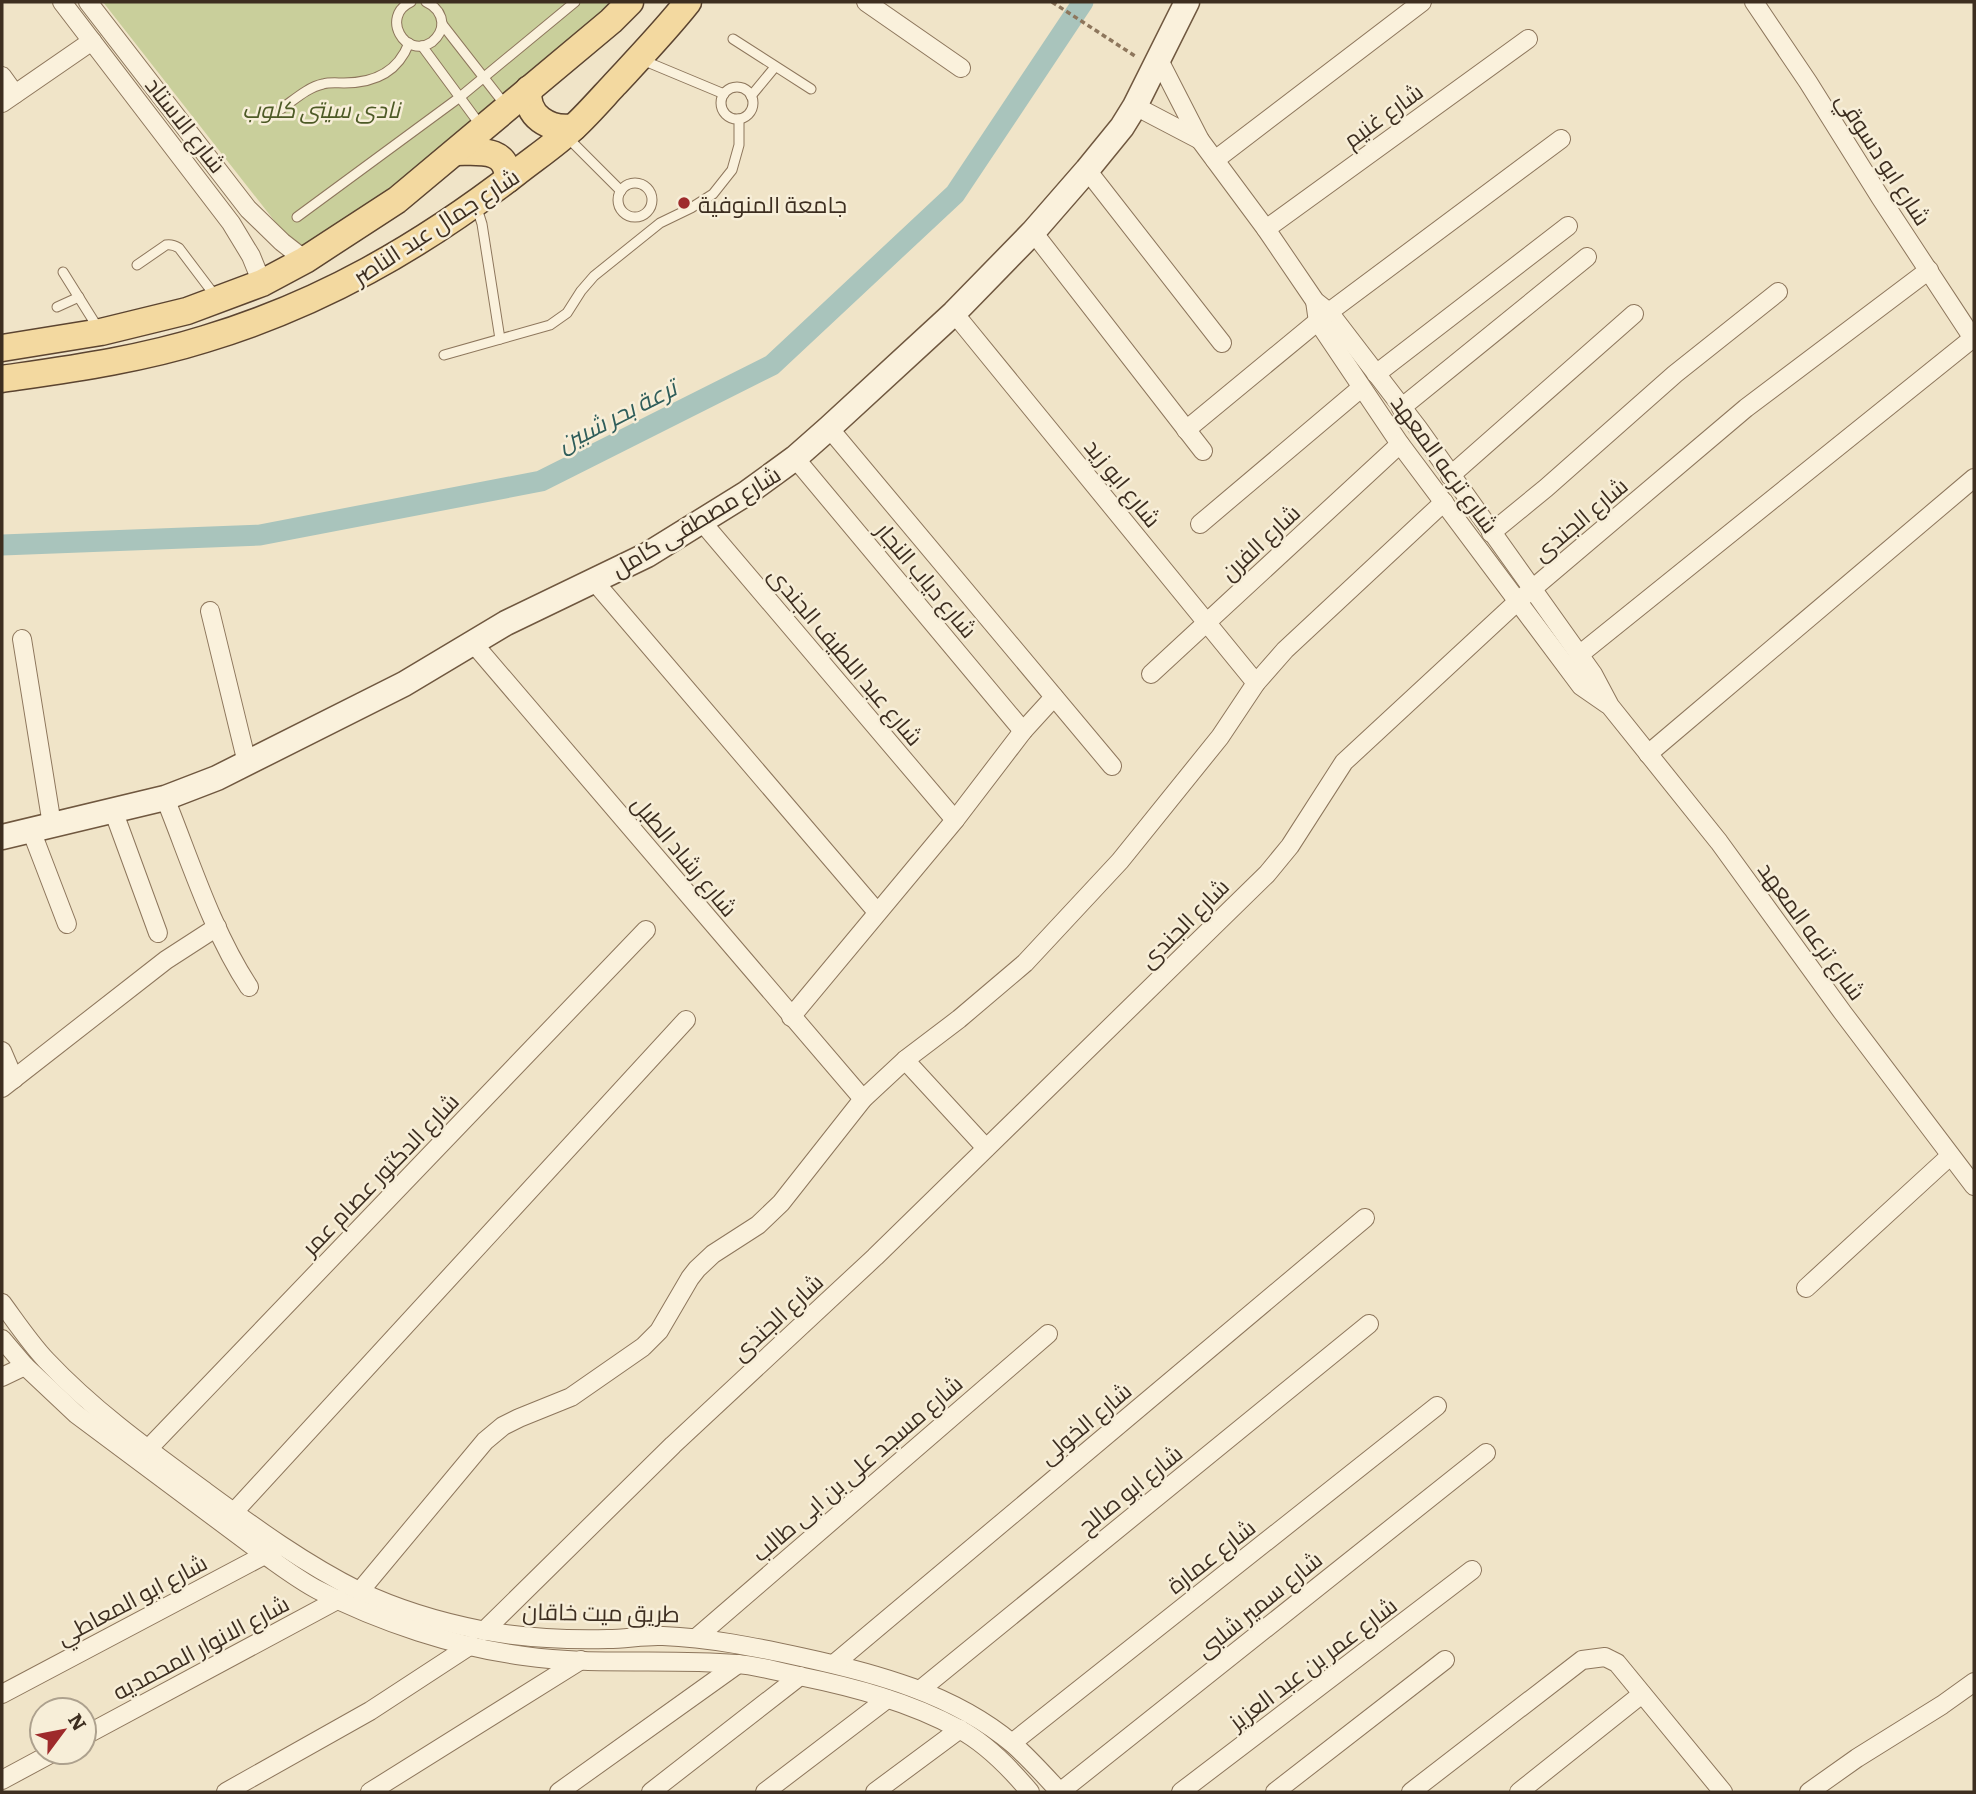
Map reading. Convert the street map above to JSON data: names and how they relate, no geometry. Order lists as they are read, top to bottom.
{
  "streets": {
    "main road": ["شارع جمال عبد الناصر", "شارع مصطفى كامل"],
    "street": [
      "شارع غنيم",
      "شارع الاستاد",
      "شارع ابو دسوقي",
      "شارع ترعه المعهد",
      "شارع ابو زيد",
      "شارع الجندى",
      "شارع الفرن",
      "شارع دياب النجار",
      "شارع عبد اللطيف الجندى",
      "شارع رشاد الطبل",
      "شارع الدكتور عصام عمر",
      "شارع الخولى",
      "شارع مسجد على بن ابى طالب",
      "شارع ابو صالح",
      "شارع عمارة",
      "شارع ابو المعاطي",
      "شارع سمير شلبى",
      "طريق ميت خاقان",
      "شارع الانوار المحمديه",
      "شارع عمر بن عبد العزيز"
    ]
  },
  "crossings": [
    ["شارع غنيم", "شارع ترعه المعهد"],
    ["شارع الاستاد", "شارع جمال عبد الناصر"],
    ["شارع ابو دسوقي", "شارع الجندى"],
    ["شارع ترعه المعهد", "شارع الجندى"],
    ["شارع ترعه المعهد", "شارع مصطفى كامل"],
    ["شارع ترعه المعهد", "شارع الفرن"],
    ["شارع ابو زيد", "شارع مصطفى كامل"],
    ["شارع ابو زيد", "شارع الفرن"],
    ["شارع الجندى", "طريق ميت خاقان"],
    ["شارع مصطفى كامل", "شارع دياب النجار"],
    ["شارع مصطفى كامل", "شارع عبد اللطيف الجندى"],
    ["شارع مصطفى كامل", "شارع رشاد الطبل"],
    ["شارع الدكتور عصام عمر", "طريق ميت خاقان"],
    ["شارع الخولى", "طريق ميت خاقان"],
    ["شارع مسجد على بن ابى طالب", "طريق ميت خاقان"],
    ["شارع ابو صالح", "طريق ميت خاقان"],
    ["شارع عمارة", "طريق ميت خاقان"],
    ["شارع ابو المعاطي", "طريق ميت خاقان"],
    ["شارع سمير شلبى", "طريق ميت خاقان"],
    ["طريق ميت خاقان", "شارع الانوار المحمديه"]
  ],
  "water": ["ترعة بحر شبين"],
  "parks": ["نادى سيتى كلوب"],
  "places": ["جامعة المنوفية"],
  "north": "top right"
}
